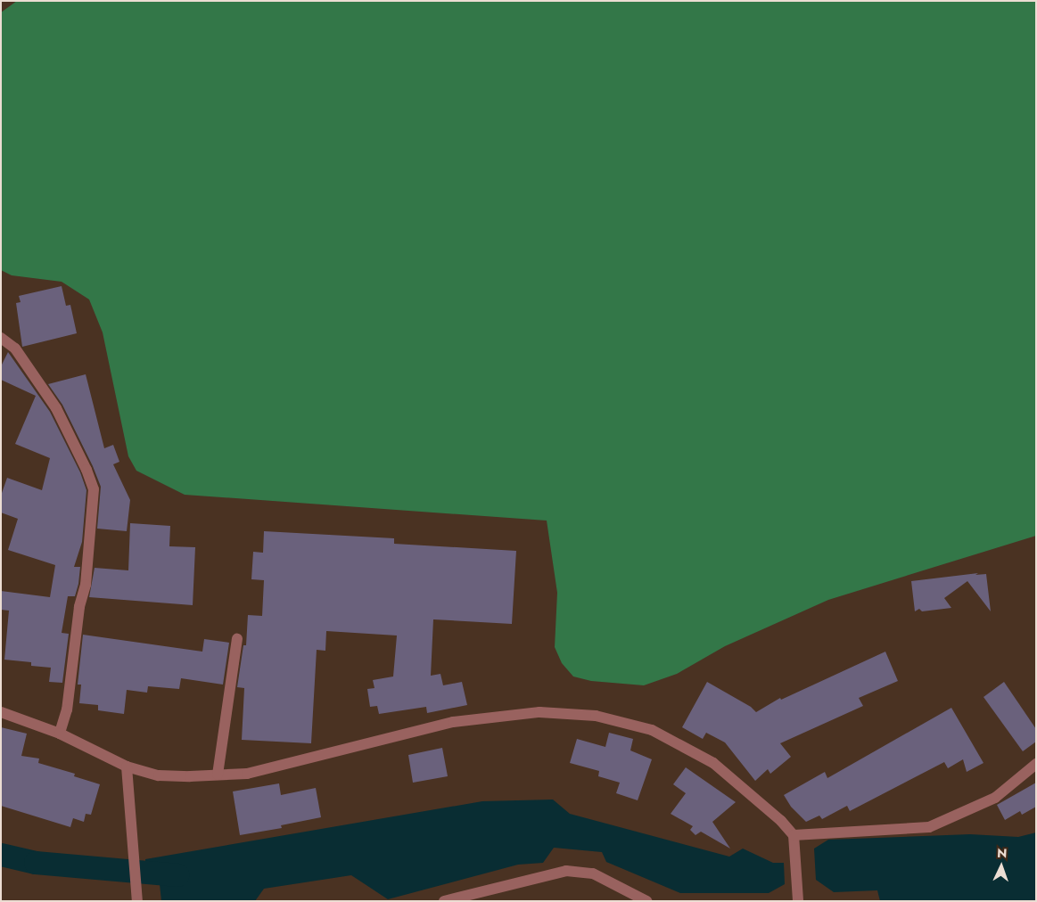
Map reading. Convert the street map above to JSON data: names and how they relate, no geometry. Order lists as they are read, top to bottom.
{
  "north": "top"
}
